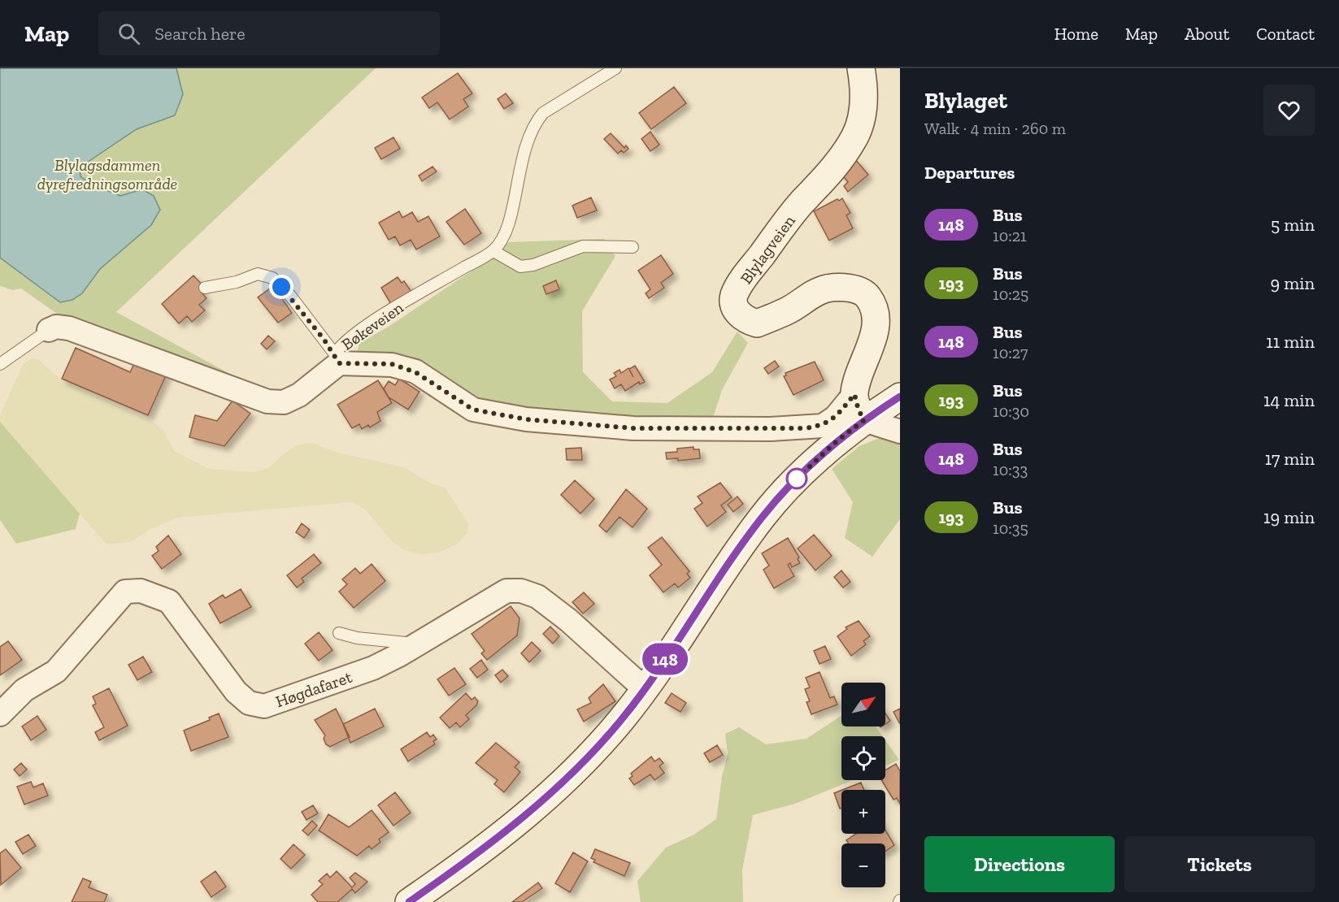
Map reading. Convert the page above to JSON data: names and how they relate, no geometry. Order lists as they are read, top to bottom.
{
  "streets": {
    "main road": ["Blylagveien"],
    "street": ["Bøkeveien", "Høgdafaret"]
  },
  "parks": ["Blylagsdammen dyrefredningsområde"],
  "lines": ["bus line 148"],
  "north": "top right",
  "page": {
    "header": "Map",
    "search": "Search here",
    "nav": [
      "Home",
      "Map",
      "About",
      "Contact"
    ],
    "on_map": "148",
    "heading": [
      ["Blylaget", "Walk · 4 min · 260 m"],
      "Departures"
    ],
    "list": [
      {
        "mark": "148",
        "name": "Bus",
        "note": "10:21",
        "value": "5 min"
      },
      {
        "mark": "193",
        "name": "Bus",
        "note": "10:25",
        "value": "9 min"
      },
      {
        "mark": "148",
        "name": "Bus",
        "note": "10:27",
        "value": "11 min"
      },
      {
        "mark": "193",
        "name": "Bus",
        "note": "10:30",
        "value": "14 min"
      },
      {
        "mark": "148",
        "name": "Bus",
        "note": "10:33",
        "value": "17 min"
      },
      {
        "mark": "193",
        "name": "Bus",
        "note": "10:35",
        "value": "19 min"
      }
    ],
    "map_buttons": ["+", "−"],
    "buttons": ["Directions", "Tickets"]
  }
}
